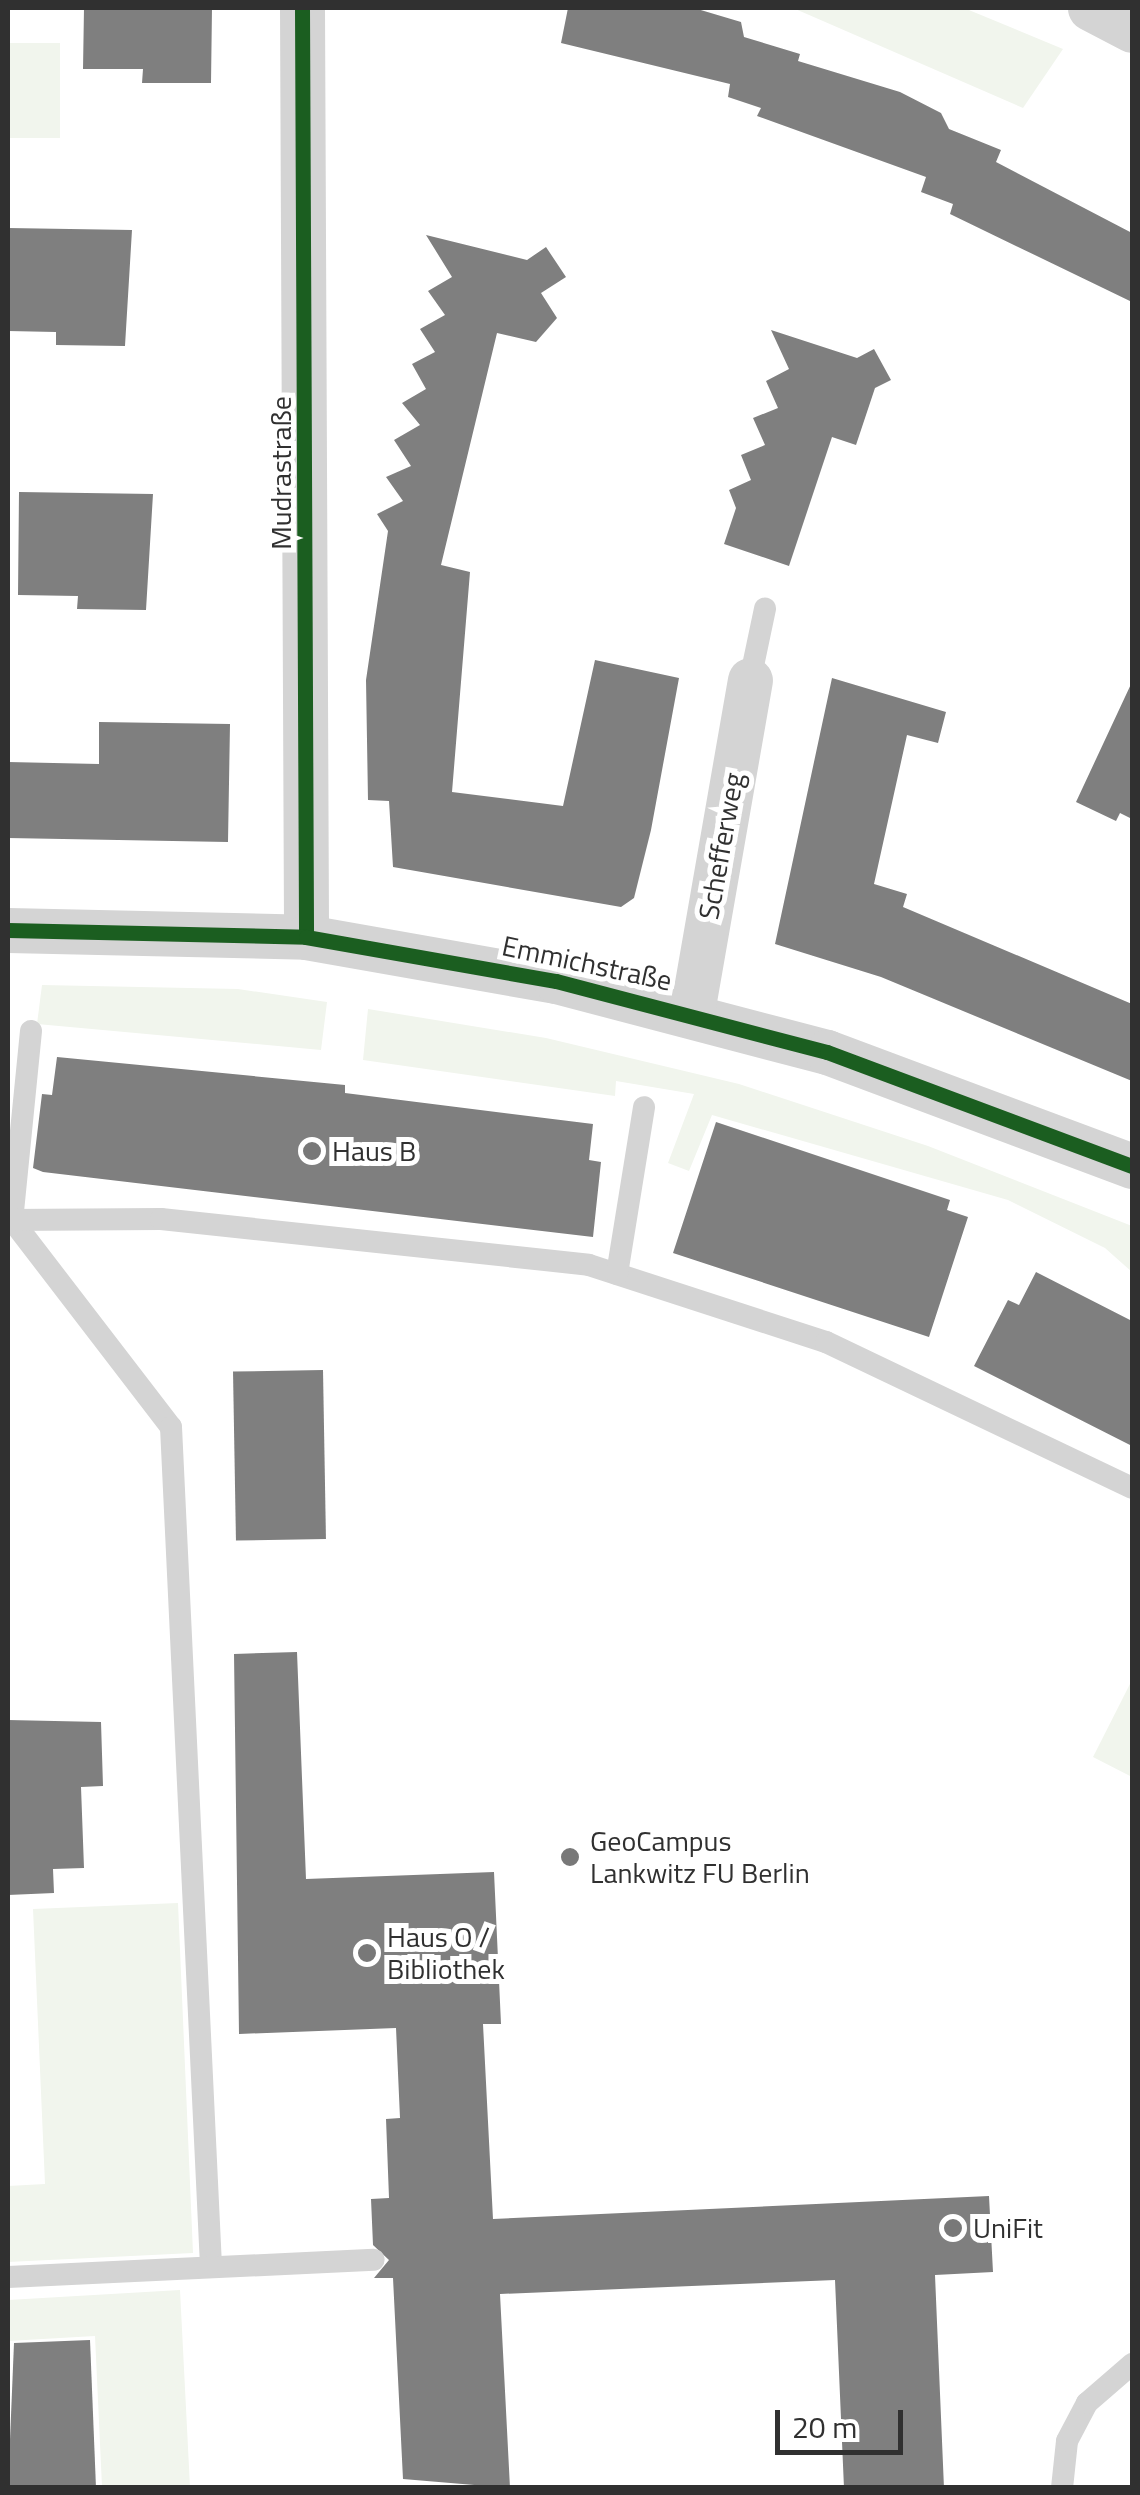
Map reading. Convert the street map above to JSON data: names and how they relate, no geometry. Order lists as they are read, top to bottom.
{
  "streets": {
    "street": ["Mudrastraße", "Schefferweg", "Emmichstraße"]
  },
  "crossings": [
    ["Mudrastraße", "Emmichstraße"],
    ["Schefferweg", "Emmichstraße"]
  ],
  "places": [
    "Haus B",
    "GeoCampus Lankwitz FU Berlin",
    "Haus O / Bibliothek",
    "UniFit"
  ],
  "scale_bar": "20 m"
}
